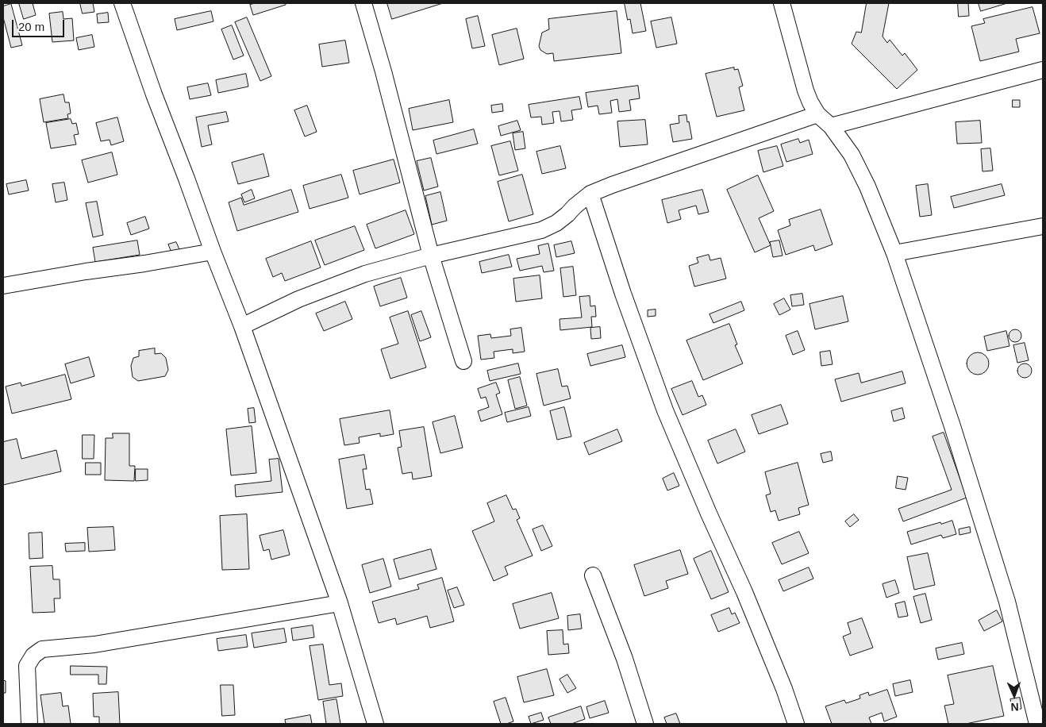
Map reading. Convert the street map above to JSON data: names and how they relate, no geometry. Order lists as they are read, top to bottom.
{
  "scale_bar": "20 m",
  "north": "bottom"
}
